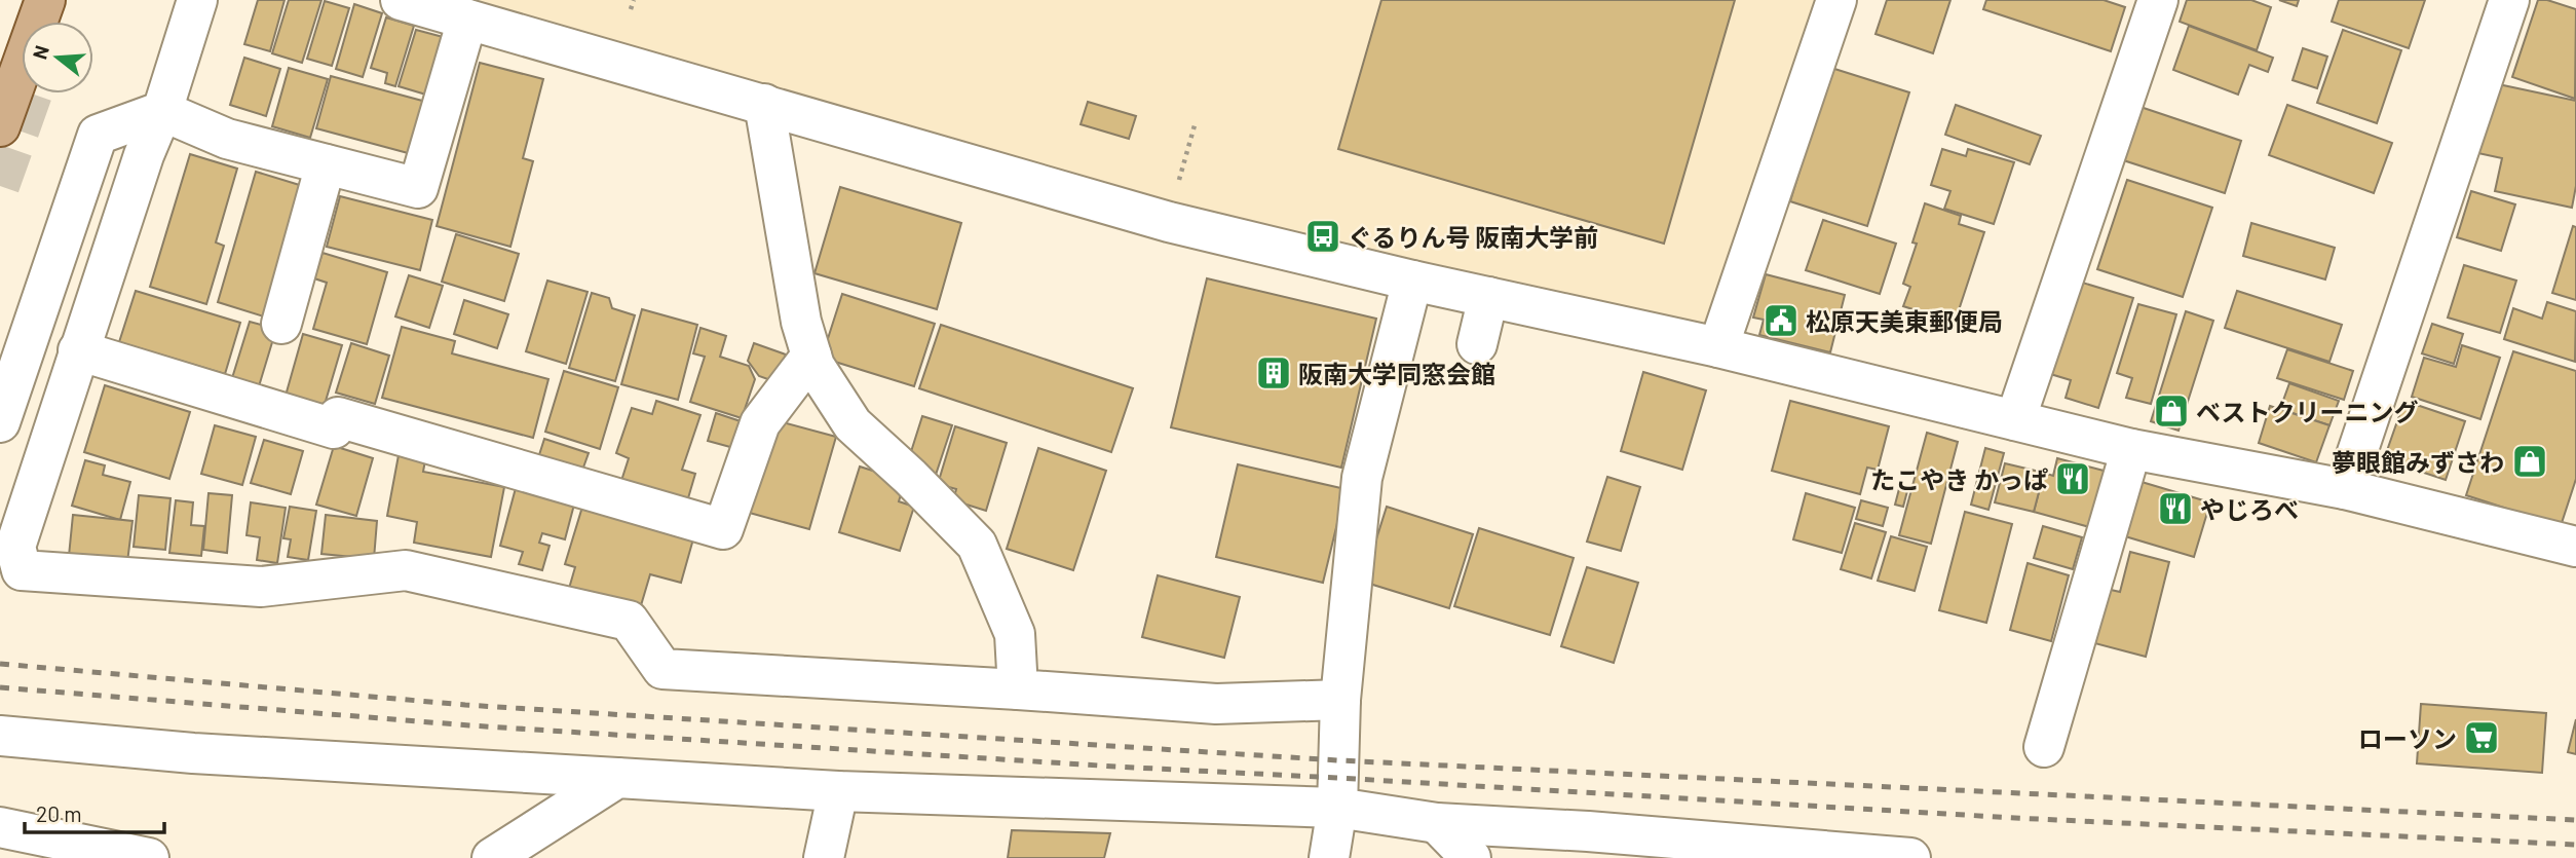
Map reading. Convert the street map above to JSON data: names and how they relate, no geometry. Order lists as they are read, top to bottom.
{
  "places": {
    "bus stop": ["ぐるりん号 阪南大学前"],
    "public building": ["松原天美東郵便局"],
    "building": ["阪南大学同窓会館"],
    "shop": ["ベストクリーニング", "夢眼館みずさわ"],
    "restaurant": ["たこやき かっぱ", "やじろべ"],
    "supermarket": ["ローソン"]
  },
  "scale_bar": "20 m",
  "north": "left"
}
